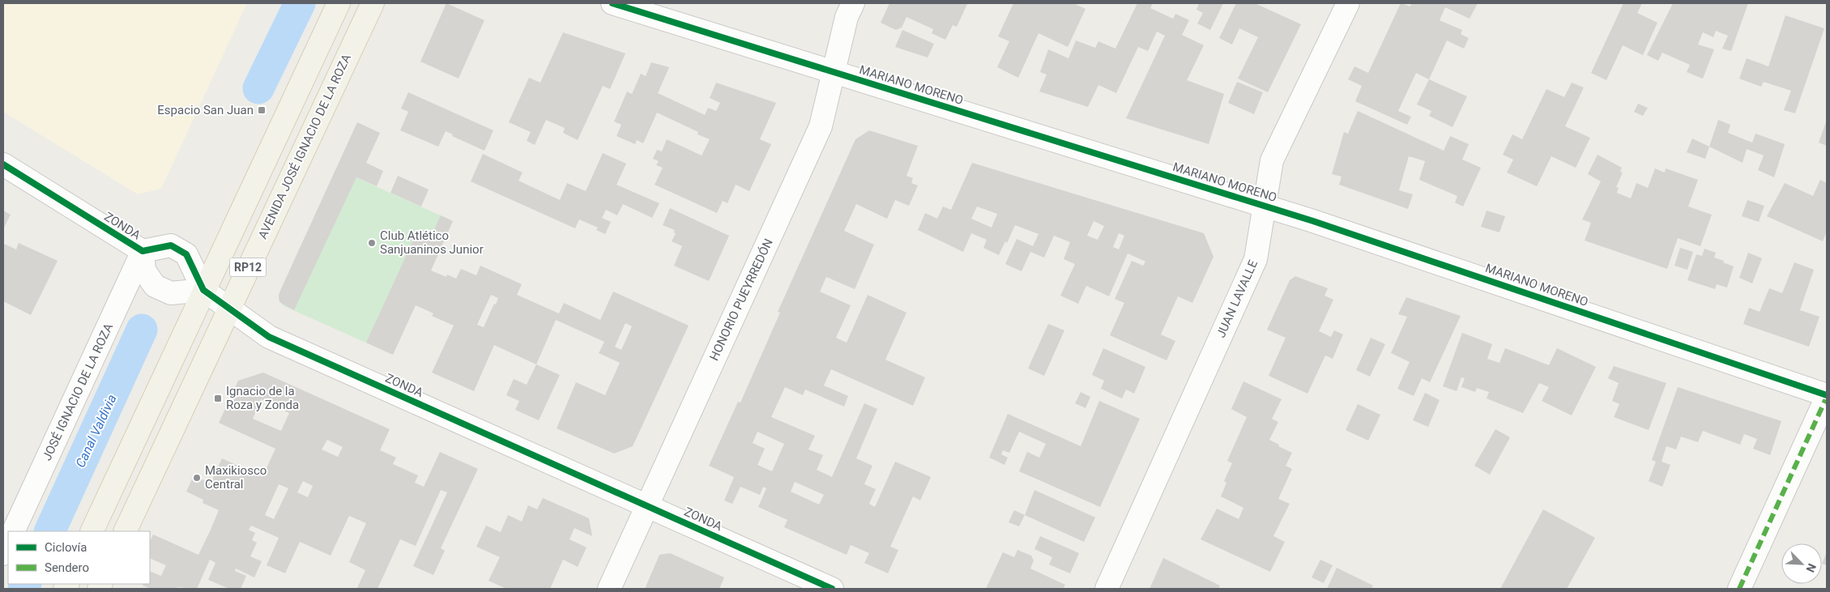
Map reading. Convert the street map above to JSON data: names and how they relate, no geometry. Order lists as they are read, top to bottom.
{
  "streets": {
    "main road": ["AVENIDA JOSÉ IGNACIO DE LA ROZA", "RP12"],
    "street": [
      "MARIANO MORENO",
      "ZONDA",
      "JUAN LAVALLE",
      "HONORIO PUEYRREDÓN",
      "JOSÉ IGNACIO DE LA ROZA"
    ]
  },
  "crossings": [
    ["MARIANO MORENO", "JUAN LAVALLE"],
    ["MARIANO MORENO", "HONORIO PUEYRREDÓN"],
    ["AVENIDA JOSÉ IGNACIO DE LA ROZA", "ZONDA"],
    ["ZONDA", "RP12"],
    ["ZONDA", "HONORIO PUEYRREDÓN"],
    ["ZONDA", "JOSÉ IGNACIO DE LA ROZA"]
  ],
  "water": ["Canal Valdivia"],
  "places": {
    "transit": ["Espacio San Juan", "Ignacio de la Roza y Zonda"],
    "other": ["Club Atlético Sanjuaninos Junior", "Maxikiosco Central"]
  },
  "legend": ["Ciclovía", "Sendero"],
  "north": "bottom right"
}
